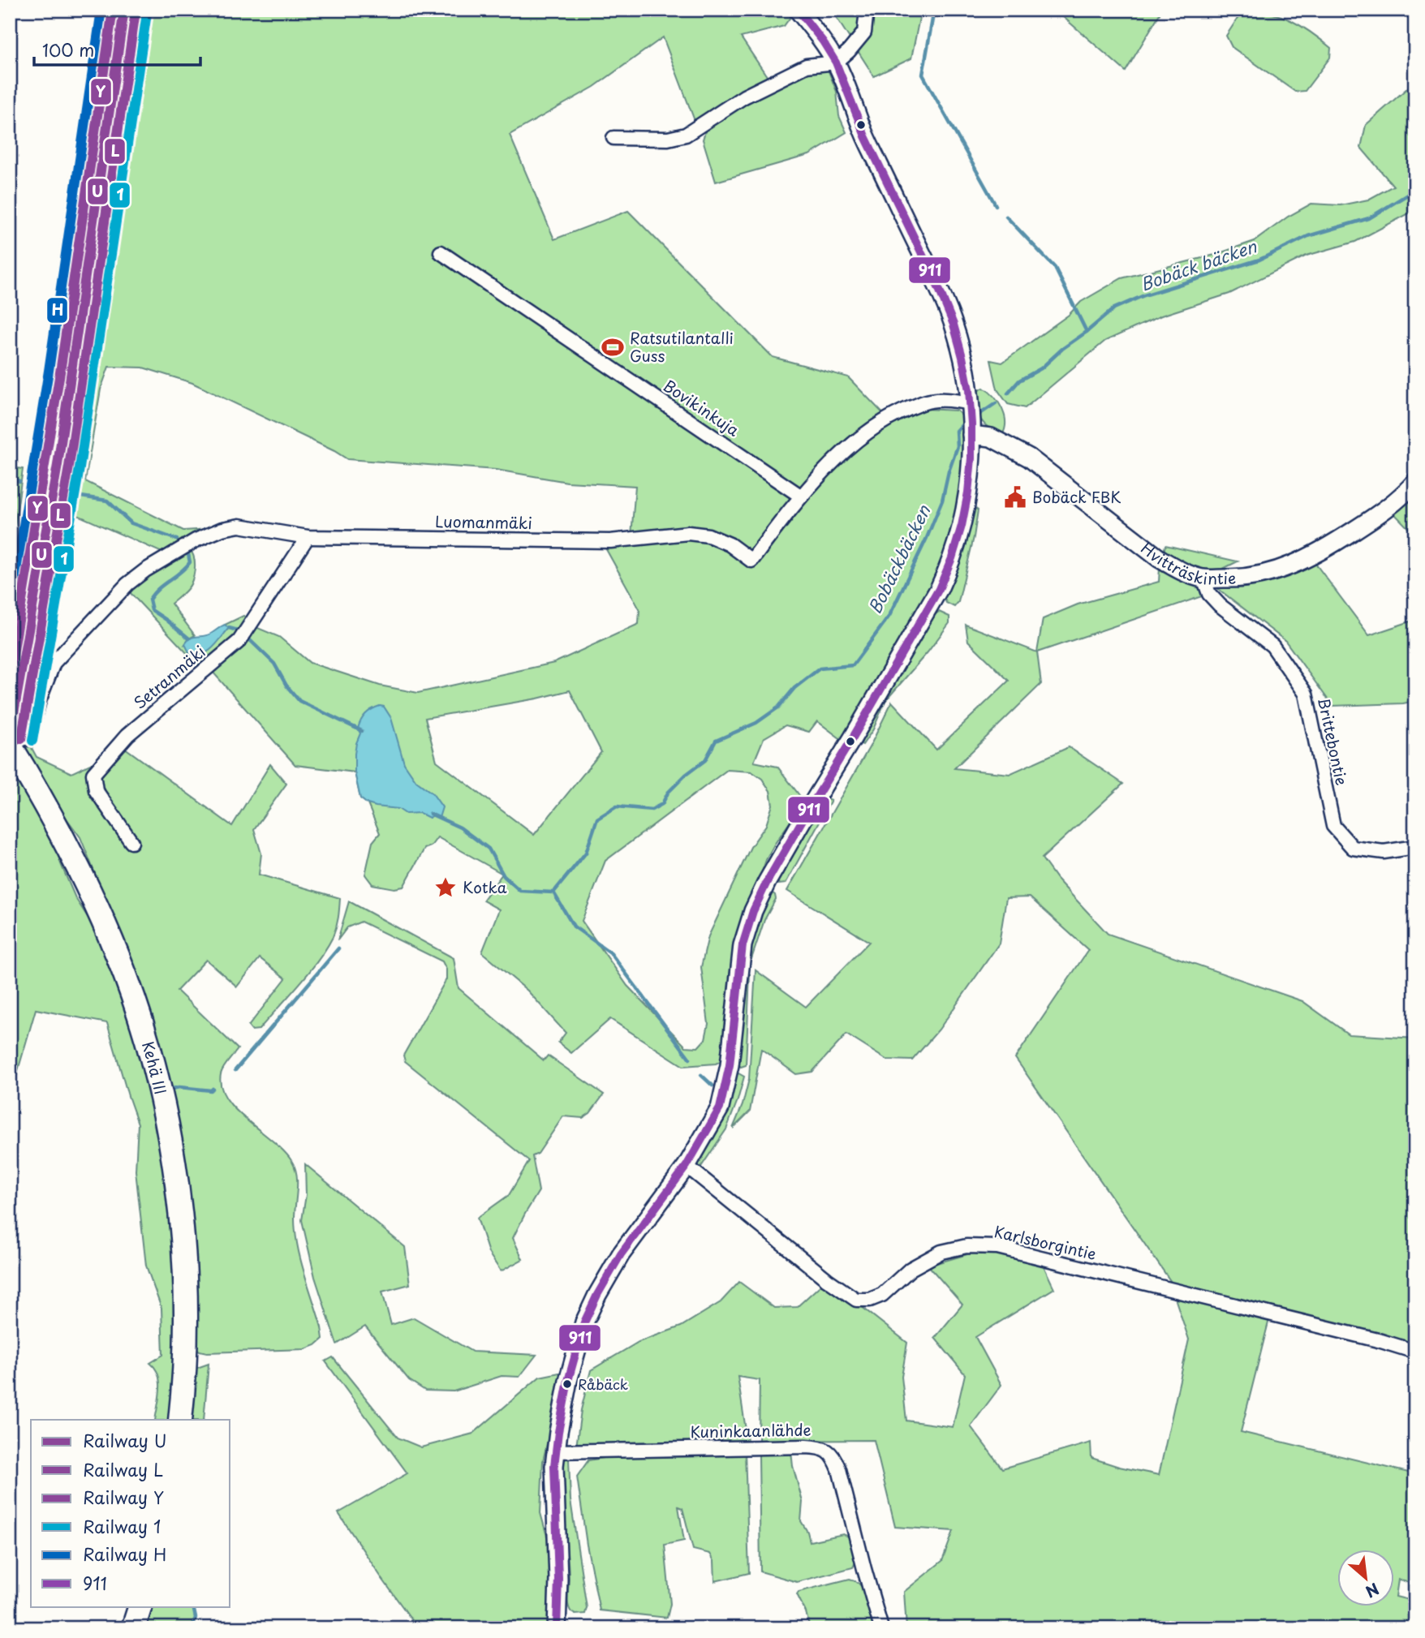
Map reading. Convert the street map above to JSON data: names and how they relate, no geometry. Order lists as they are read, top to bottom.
{
  "streets": {
    "highway": ["Kehä III"],
    "street": [
      "Bovikinkuja",
      "Luomanmäki",
      "Hvitträskintie",
      "Setranmäki",
      "Brittebontie",
      "Karlsborgintie",
      "Kuninkaanlähde"
    ]
  },
  "crossings": [
    ["Bovikinkuja", "Luomanmäki"],
    ["Luomanmäki", "Setranmäki"],
    ["Luomanmäki", "Kehä III"],
    ["Hvitträskintie", "Brittebontie"]
  ],
  "water": ["Bobäck bäcken", "Bobäckbäcken"],
  "places": {
    "sports": ["Ratsutilantalli Guss"],
    "public building": ["Bobäck FBK"],
    "place": ["Kotka"],
    "other": ["Råbäck"]
  },
  "lines": [
    "rail line U",
    "rail line Y",
    "rail line H",
    "transit line 911",
    "rail line L",
    "rail line 1"
  ],
  "legend": [
    "Railway U",
    "Railway L",
    "Railway Y",
    "Railway 1",
    "Railway H",
    "911"
  ],
  "scale_bar": "100 m",
  "north": "bottom right"
}
